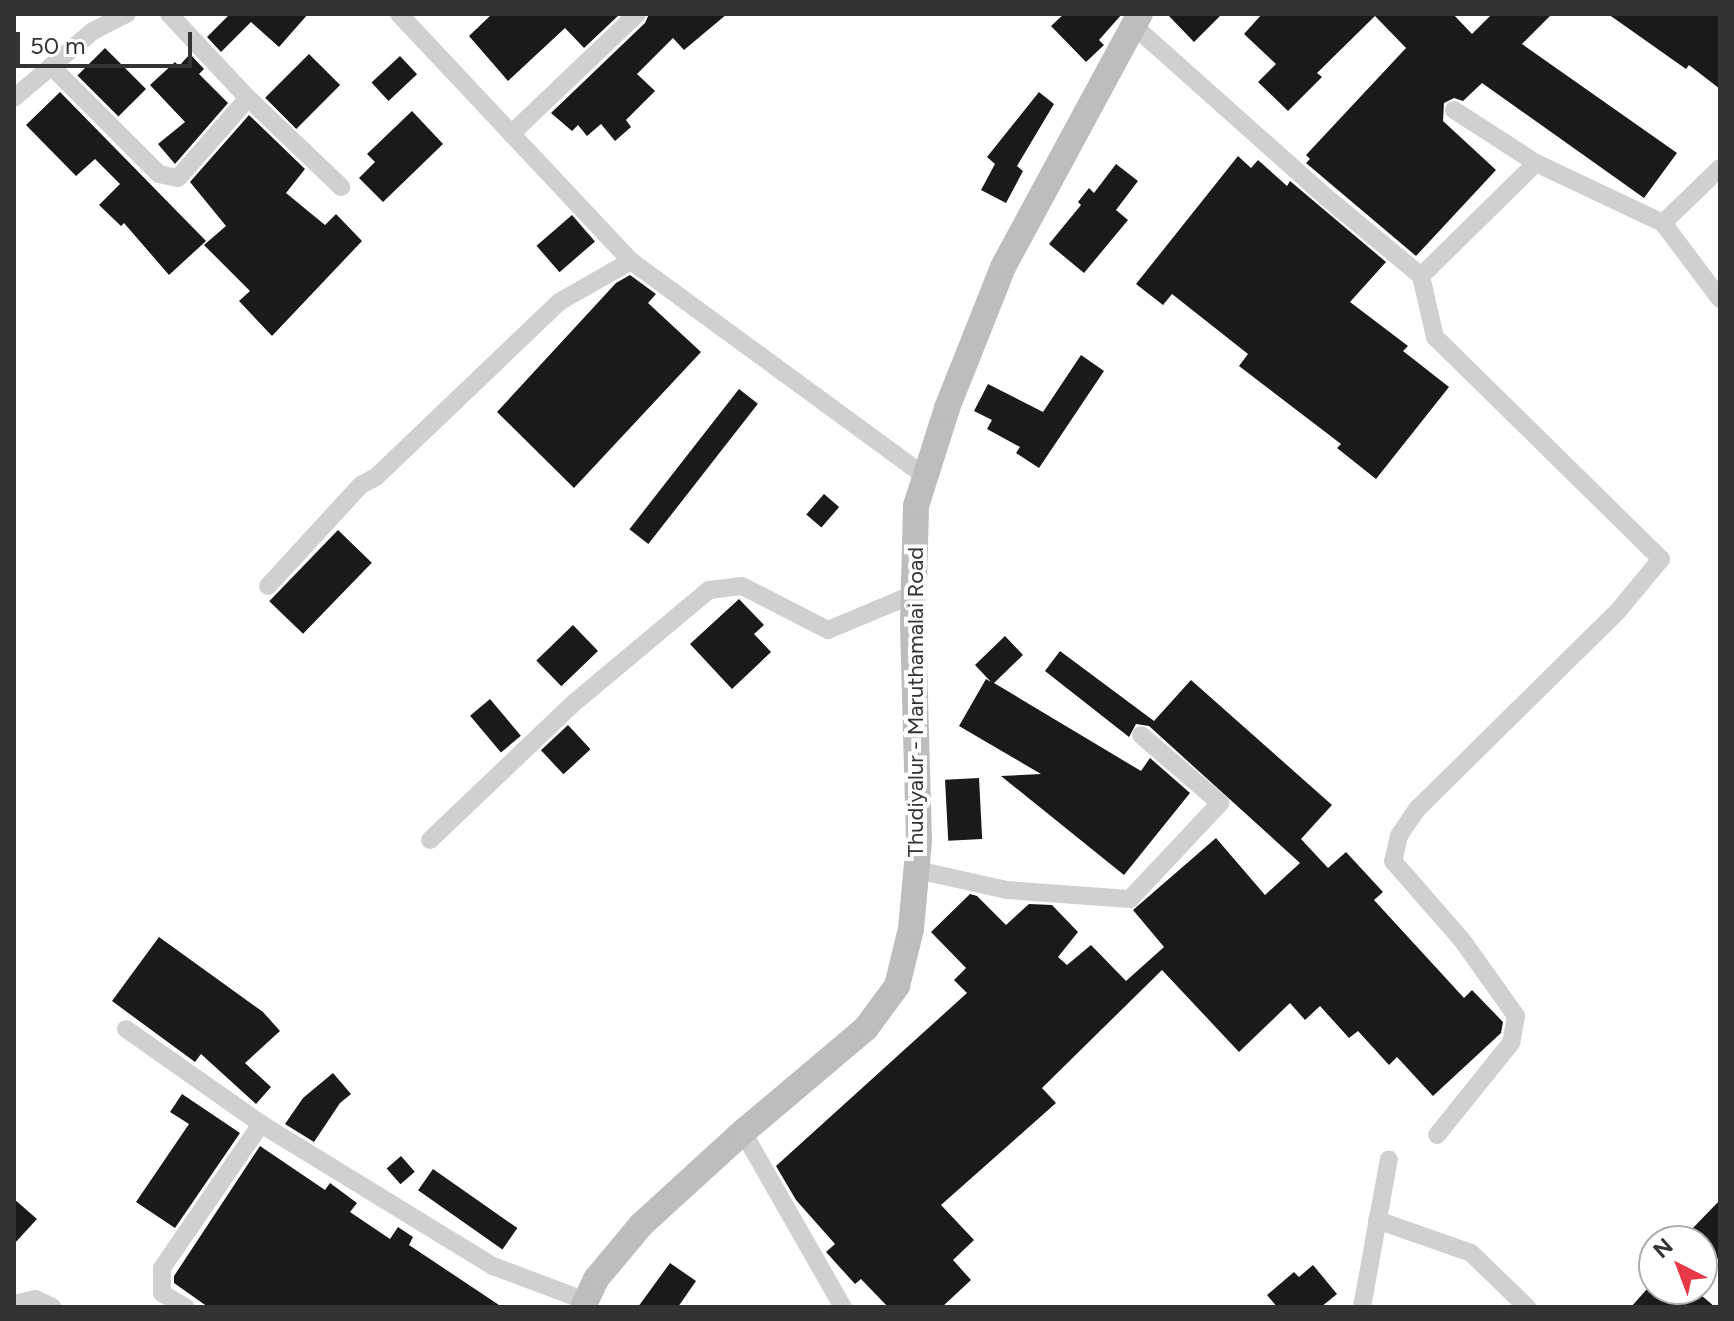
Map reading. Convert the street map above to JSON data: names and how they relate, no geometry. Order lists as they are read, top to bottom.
{
  "streets": {
    "main road": ["Thudiyalur - Maruthamalai Road"]
  },
  "scale_bar": "50 m",
  "north": "top left"
}
